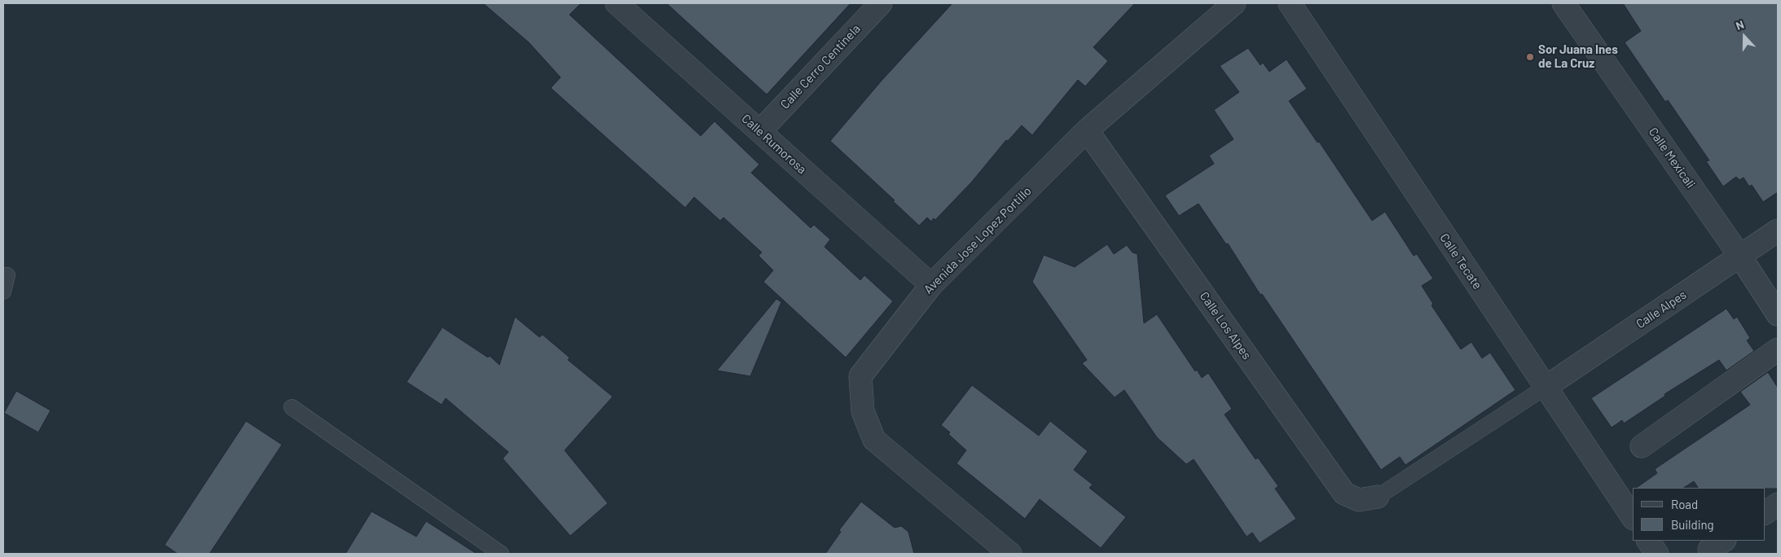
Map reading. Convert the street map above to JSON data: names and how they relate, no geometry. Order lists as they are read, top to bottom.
{
  "streets": {
    "street": [
      "Calle Cerro Centinela",
      "Calle Rumorosa",
      "Calle Mexicali",
      "Avenida Jose Lopez Portillo",
      "Calle Tecate",
      "Calle Alpes",
      "Calle Los Alpes"
    ]
  },
  "crossings": [
    ["Calle Cerro Centinela", "Calle Rumorosa"],
    ["Calle Rumorosa", "Avenida Jose Lopez Portillo"],
    ["Calle Mexicali", "Calle Alpes"],
    ["Avenida Jose Lopez Portillo", "Calle Los Alpes"],
    ["Calle Tecate", "Calle Alpes"]
  ],
  "places": ["Sor Juana Ines de La Cruz"],
  "legend": ["Road", "Building"],
  "north": "top"
}
